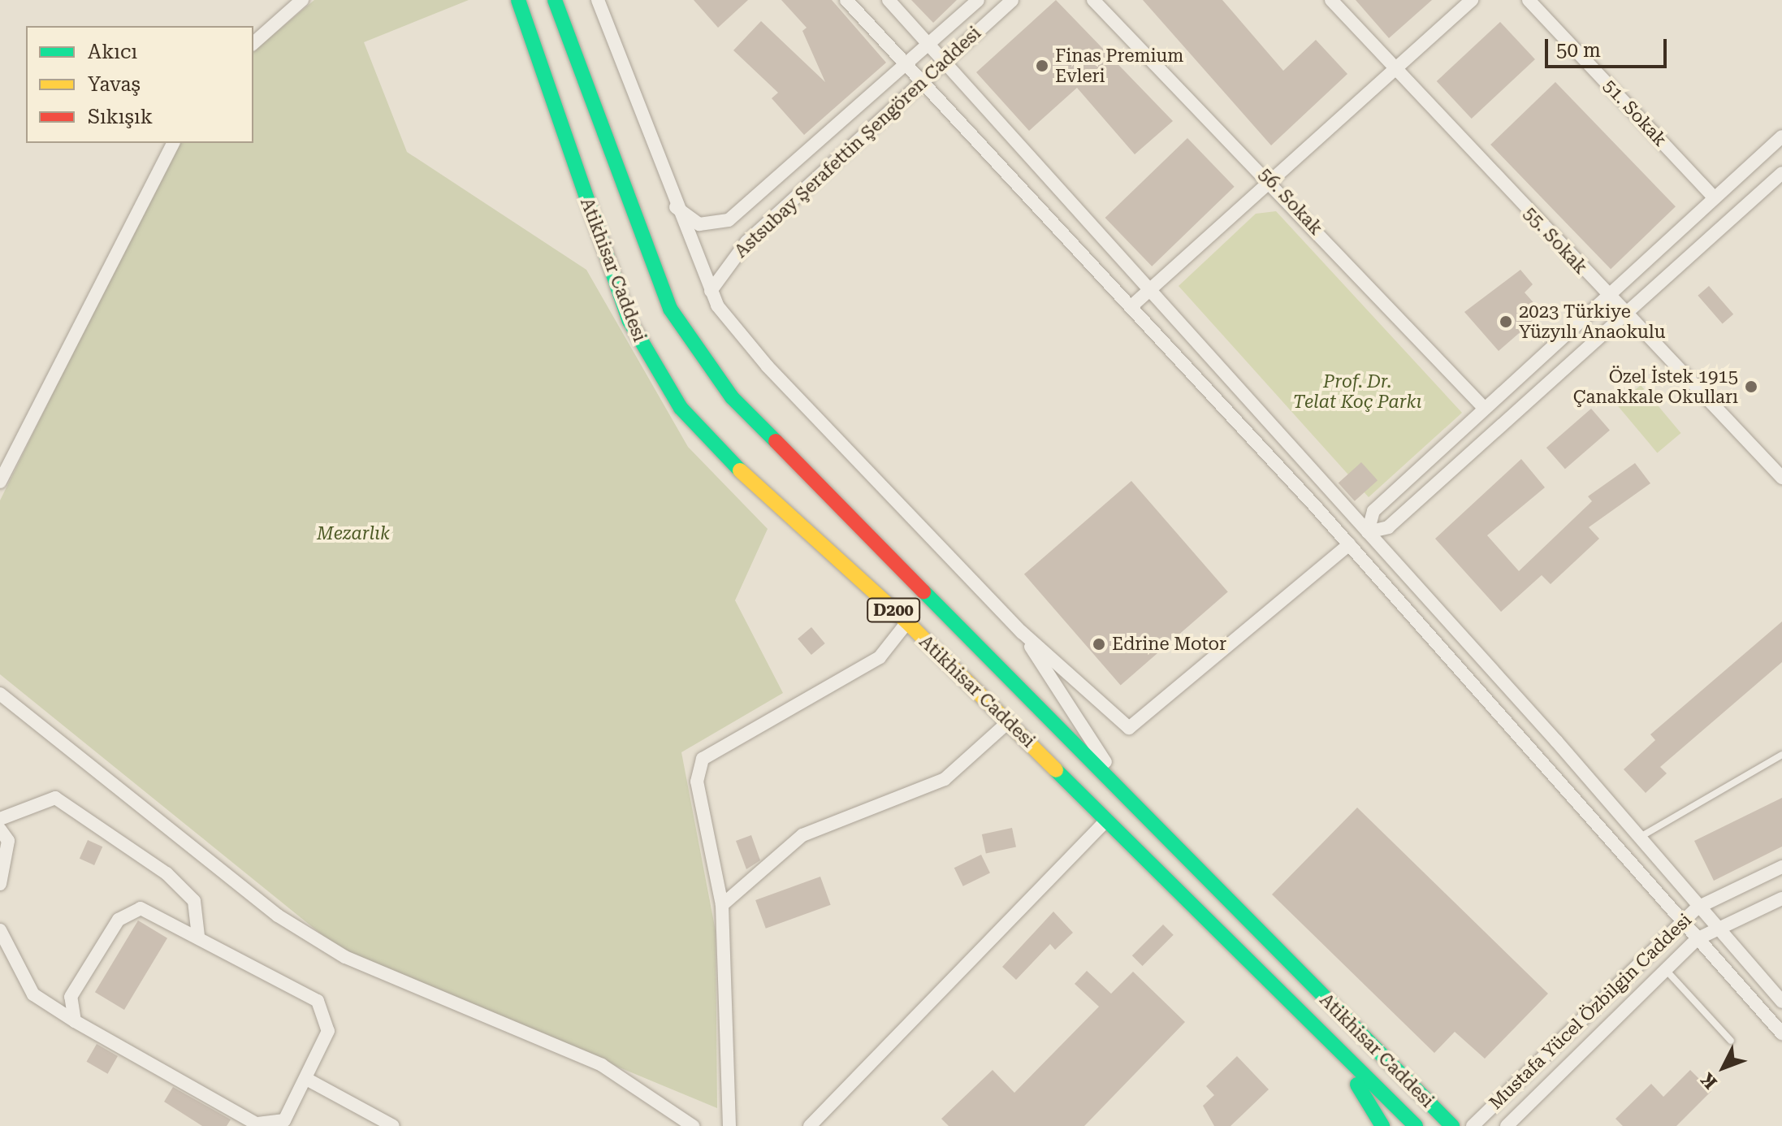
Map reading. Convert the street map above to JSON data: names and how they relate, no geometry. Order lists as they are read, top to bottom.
{
  "streets": {
    "highway": ["Atikhisar Caddesi", "D200"],
    "street": [
      "51. Sokak",
      "Astsubay Şerafettin Şengören Caddesi",
      "56. Sokak",
      "55. Sokak",
      "Mustafa Yücel Özbilgin Caddesi"
    ]
  },
  "parks": ["Prof. Dr. Telat Koç Parkı", "Mezarlık"],
  "places": [
    "Finas Premium Evleri",
    "2023 Türkiye Yüzyılı Anaokulu",
    "Özel İstek 1915 Çanakkale Okulları",
    "Edrine Motor"
  ],
  "legend": ["Akıcı", "Yavaş", "Sıkışık"],
  "scale_bar": "50 m",
  "north": "bottom left"
}
